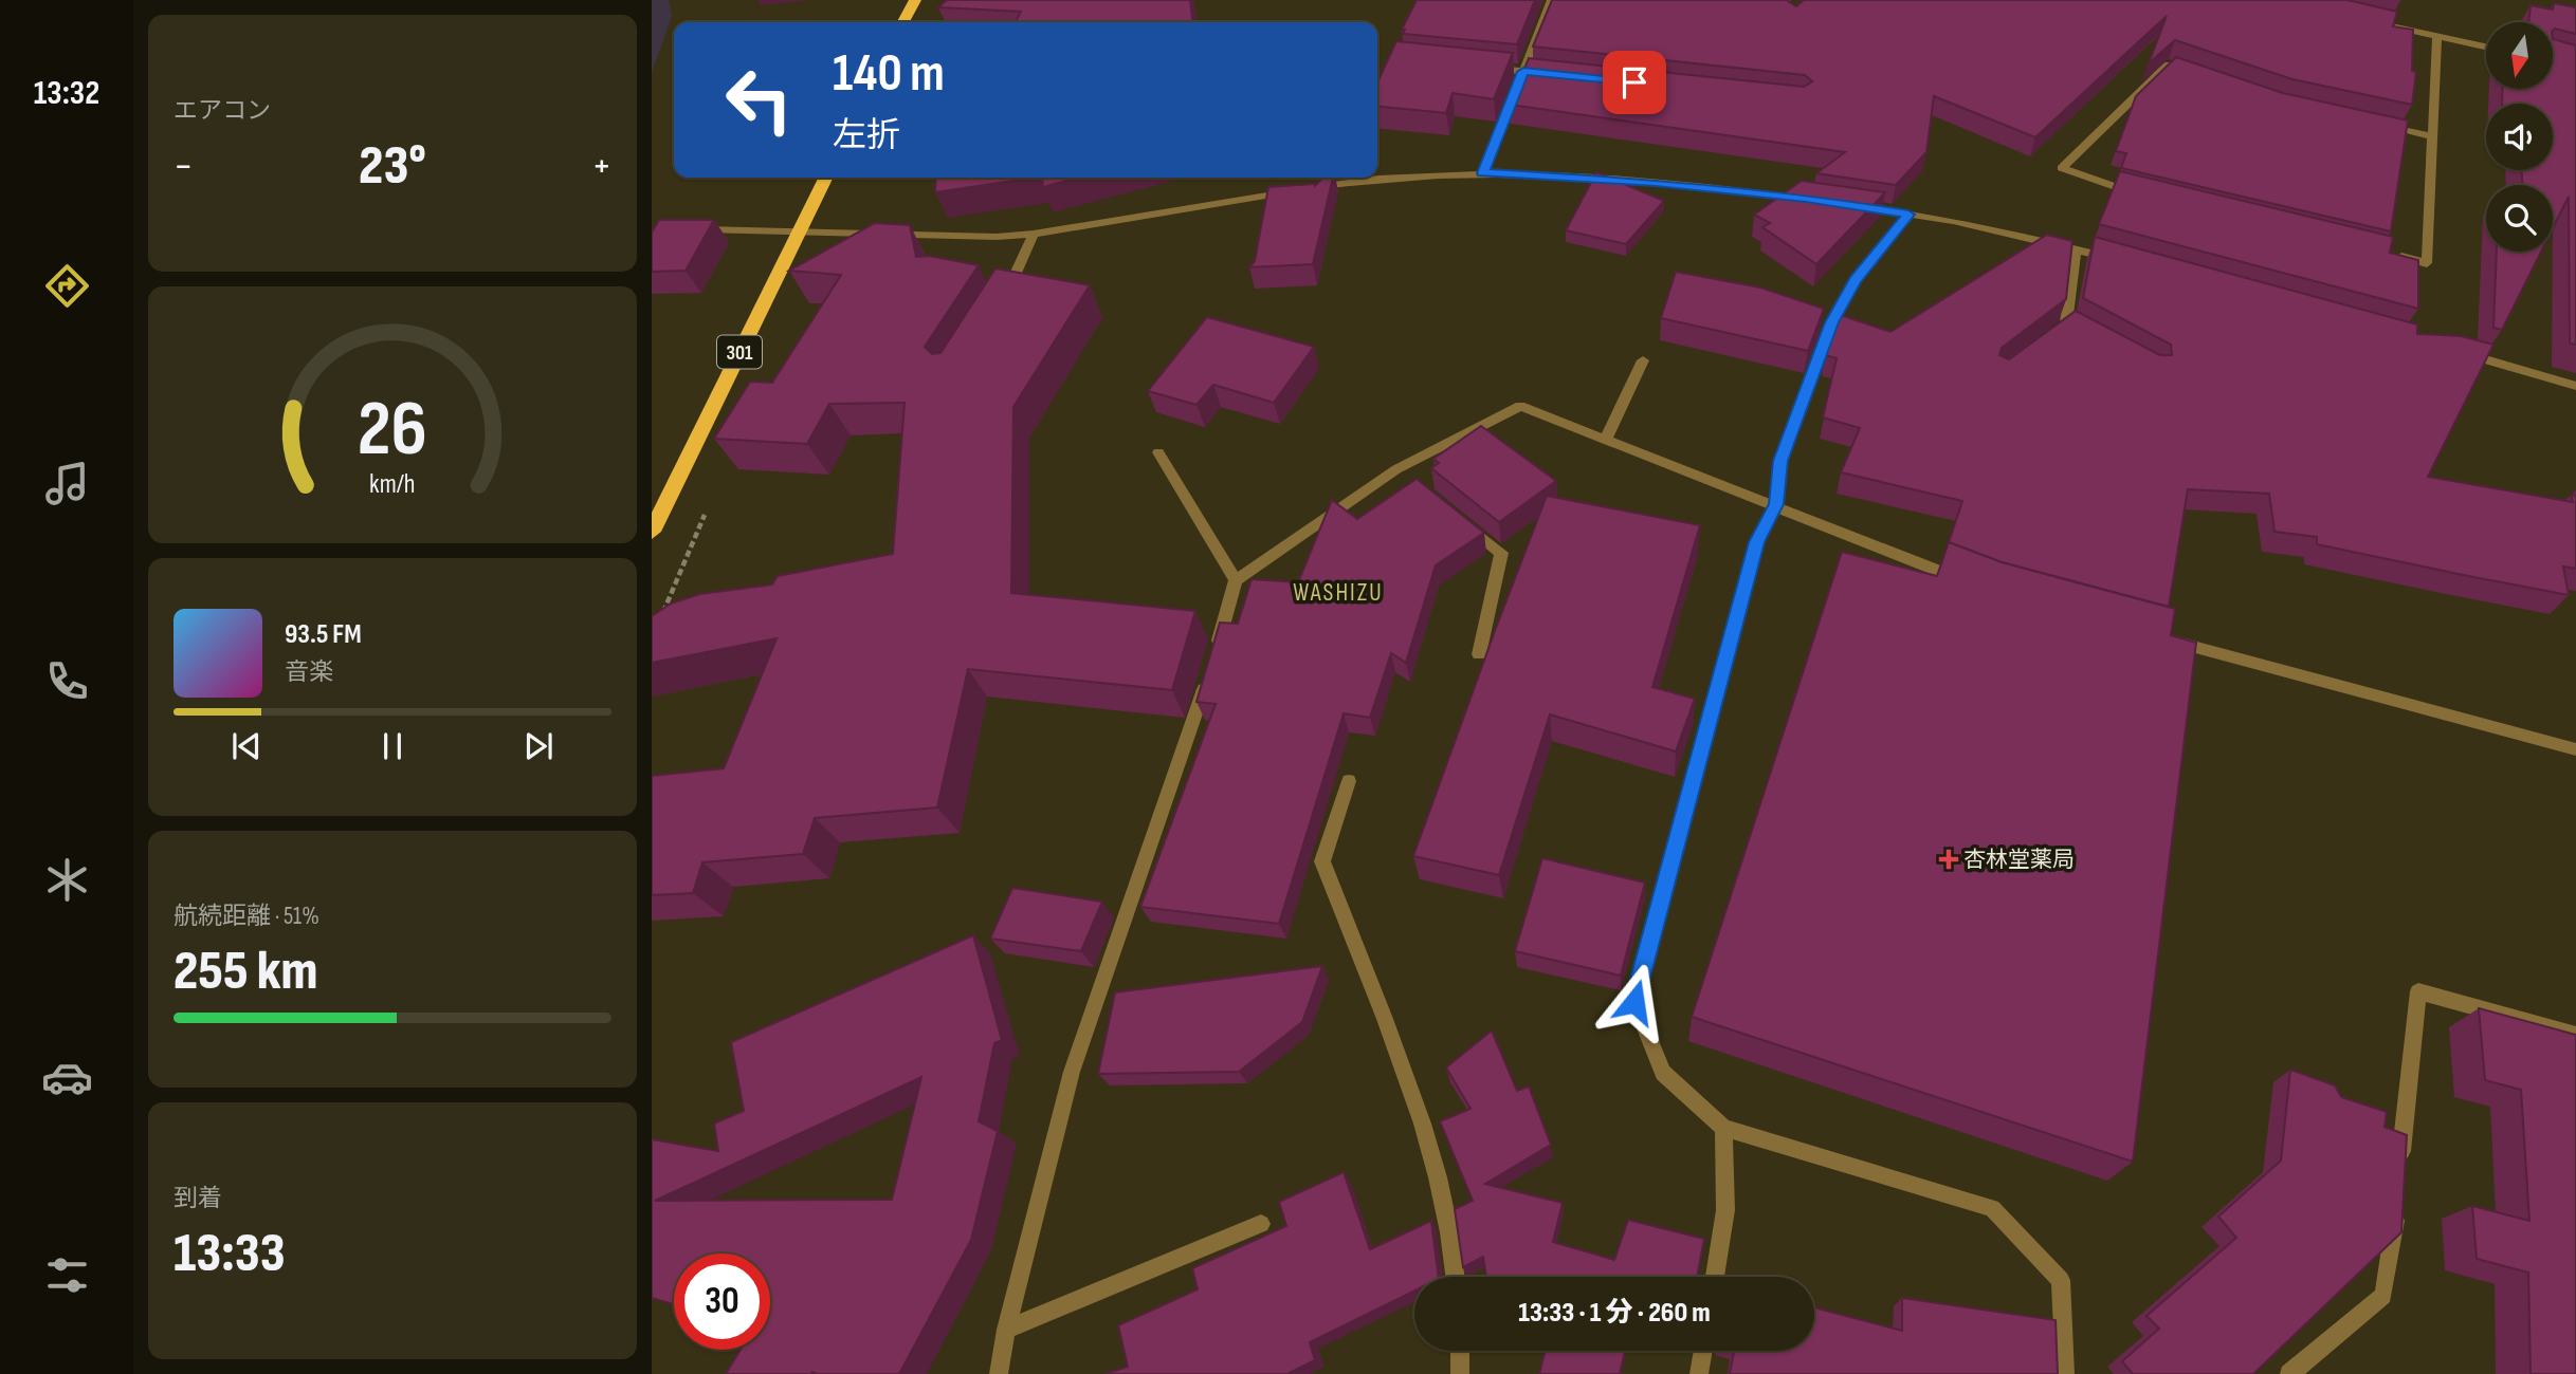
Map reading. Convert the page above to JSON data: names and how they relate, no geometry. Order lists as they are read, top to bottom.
{
  "streets": {
    "highway": ["301"]
  },
  "districts": ["WASHIZU"],
  "places": {
    "health": ["杏林堂薬局"]
  },
  "north": "bottom",
  "page": {
    "tabs": "13:32",
    "tile": [
      "エアコン",
      ["航続距離 · 51%", "255 km"],
      ["到着", "13:33"]
    ],
    "turn": ["140 m", "左折"],
    "heat": ["−", "23°", "+"],
    "song": ["93.5 FM", "音楽"],
    "limit": "30",
    "trip": "13:33 · 1 分 · 260 m",
    "gauge": ["26", "km/h"]
  }
}
